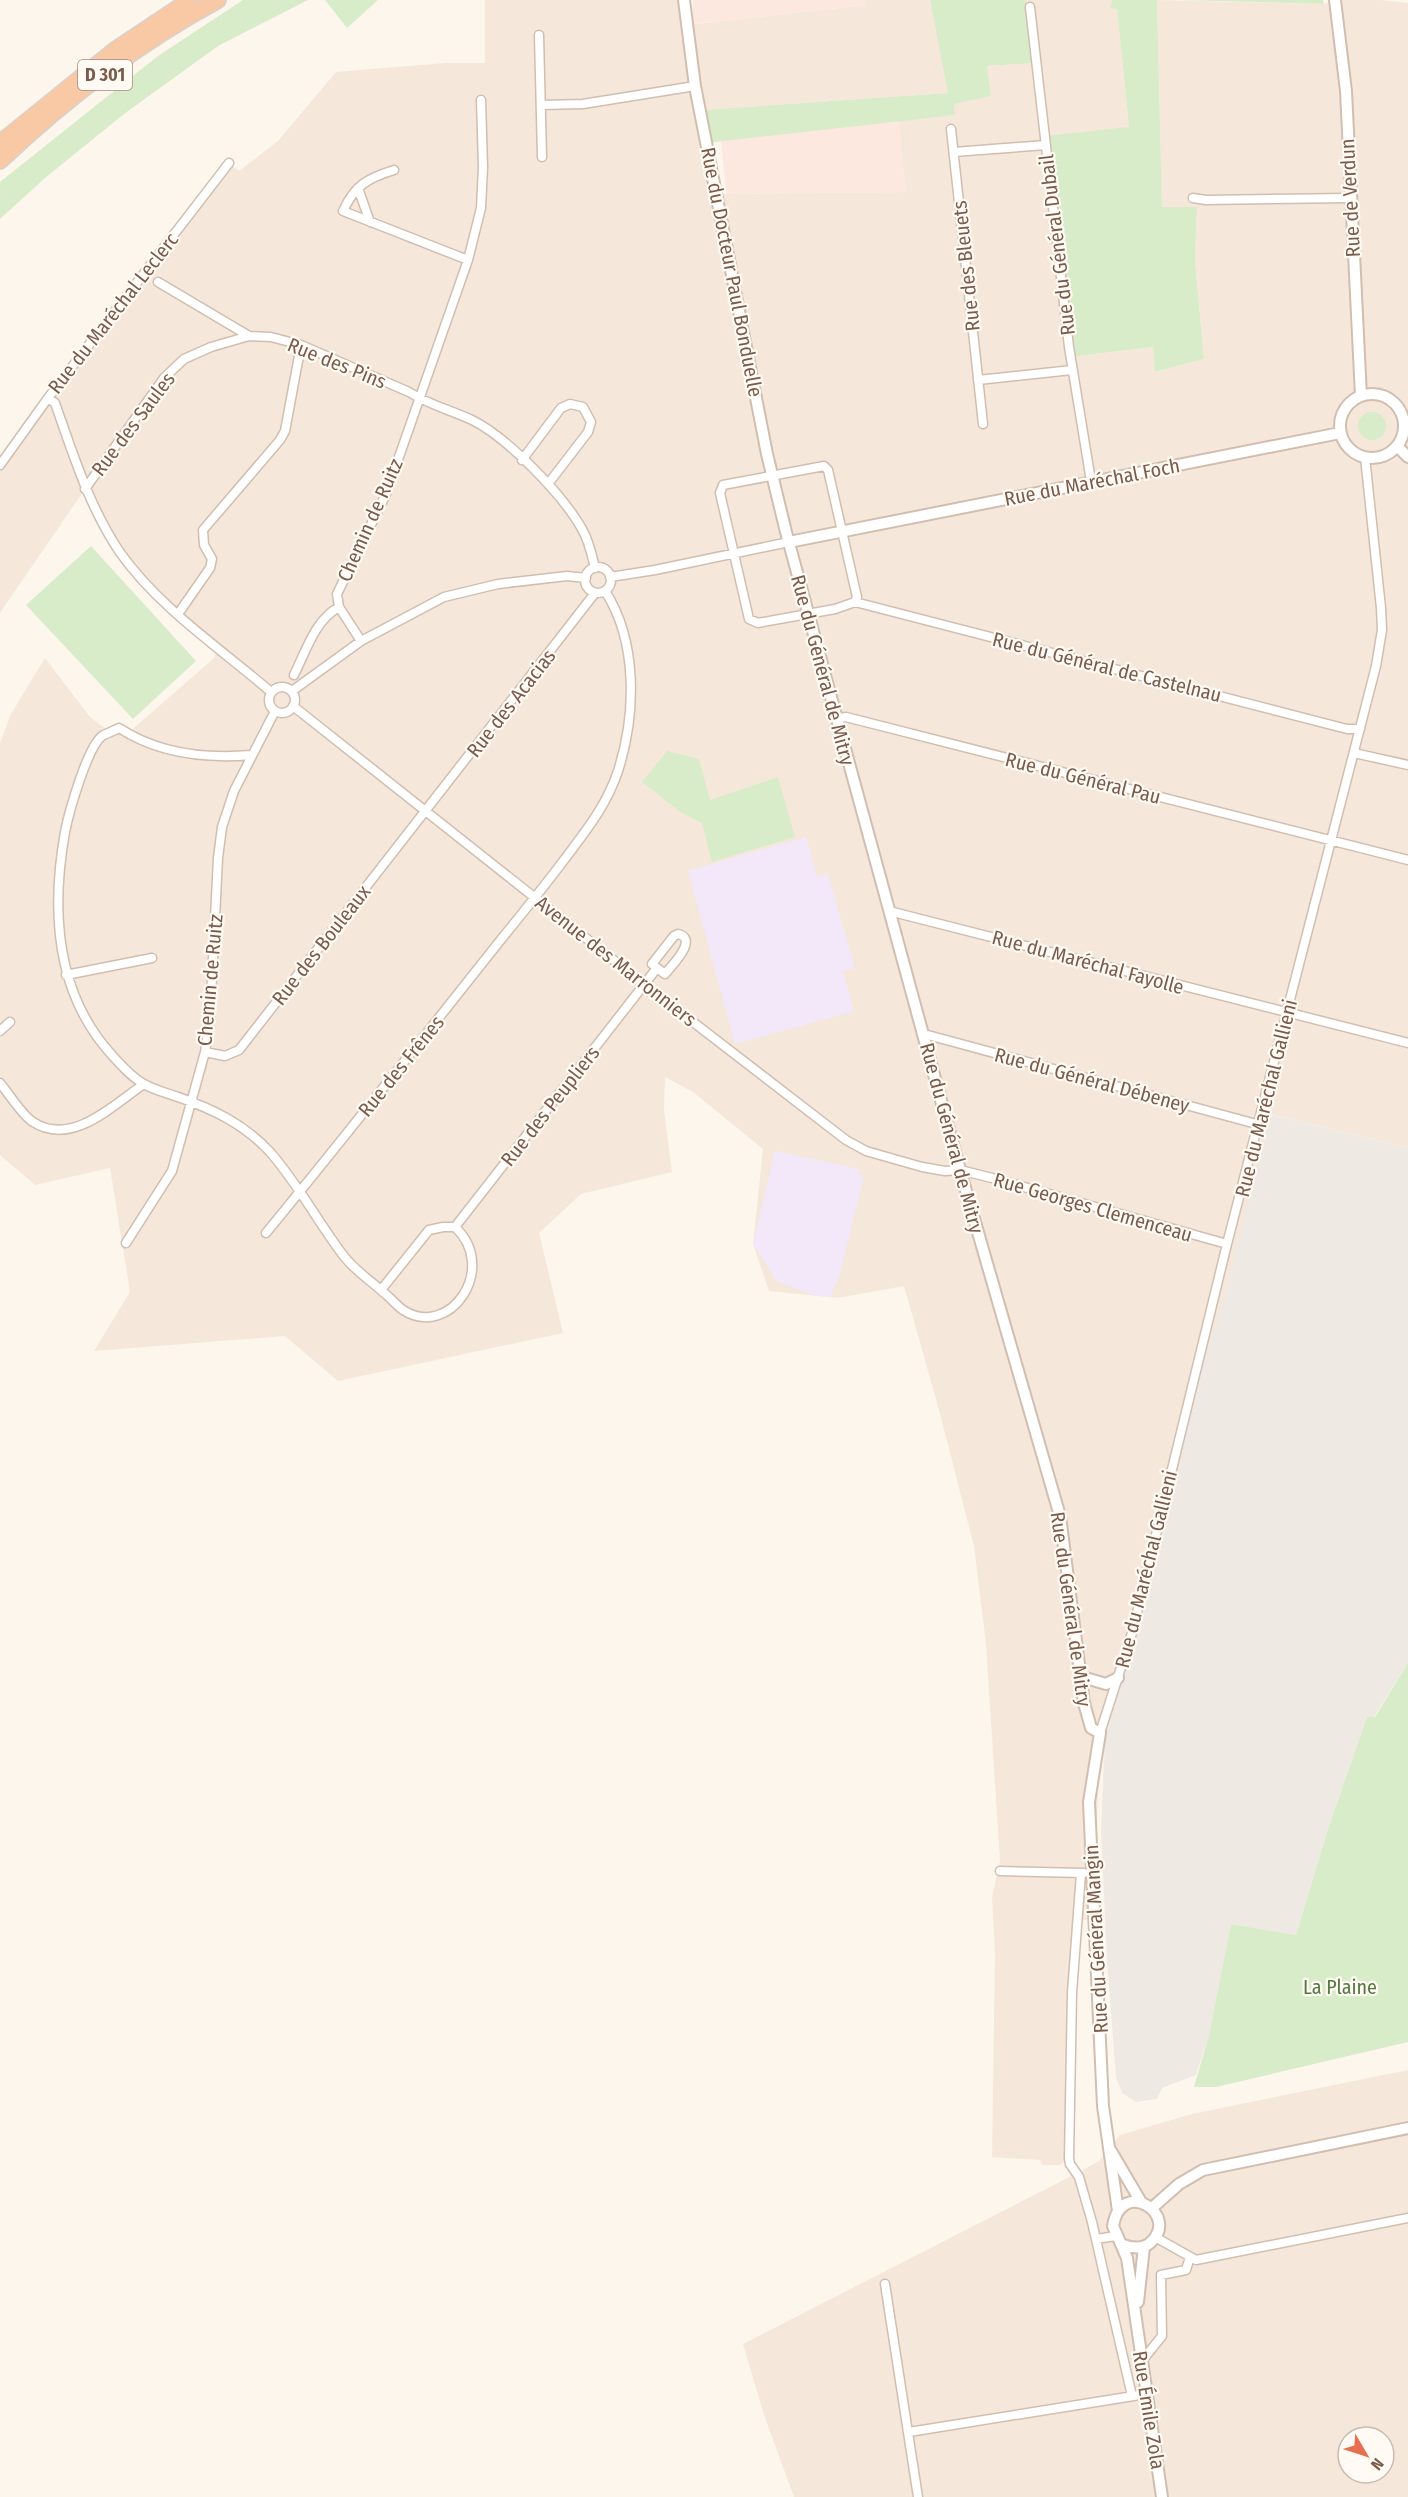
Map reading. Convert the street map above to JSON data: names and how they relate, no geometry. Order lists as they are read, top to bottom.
{
  "streets": {
    "highway": ["D 301"],
    "street": [
      "Rue de Verdun",
      "Rue du Général Dubail",
      "Rue des Bleuets",
      "Rue du Docteur Paul Bonduelle",
      "Rue du Maréchal Leclerc",
      "Rue des Pins",
      "Rue des Saules",
      "Rue du Maréchal Foch",
      "Chemin de Ruitz",
      "Rue du Général de Castelnau",
      "Rue du Général de Mitry",
      "Rue des Acacias",
      "Rue du Général Pau",
      "Rue des Bouleaux",
      "Avenue des Marronniers",
      "Rue du Maréchal Fayolle",
      "Rue des Frênes",
      "Rue du Général Débeney",
      "Rue du Maréchal Gallieni",
      "Rue des Peupliers",
      "Rue Georges Clemenceau",
      "Rue du Général Mangin",
      "Rue Émile Zola"
    ]
  },
  "crossings": [
    ["Rue de Verdun", "Rue du Maréchal Foch"],
    ["Rue de Verdun", "Rue du Maréchal Gallieni"],
    ["Rue du Général Dubail", "Rue du Maréchal Foch"],
    ["Rue du Docteur Paul Bonduelle", "Rue du Maréchal Foch"],
    ["Rue du Docteur Paul Bonduelle", "Rue du Général de Mitry"],
    ["Rue des Pins", "Rue des Saules"],
    ["Rue des Pins", "Chemin de Ruitz"],
    ["Rue des Pins", "Rue des Acacias"],
    ["Rue des Pins", "Rue des Frênes"],
    ["Rue du Maréchal Foch", "Rue du Général de Mitry"],
    ["Rue du Maréchal Foch", "Rue du Maréchal Gallieni"],
    ["Chemin de Ruitz", "Rue des Bouleaux"],
    ["Chemin de Ruitz", "Avenue des Marronniers"],
    ["Rue du Général de Castelnau", "Rue du Maréchal Gallieni"],
    ["Rue du Général de Mitry", "Rue du Général Pau"],
    ["Rue du Général de Mitry", "Avenue des Marronniers"],
    ["Rue du Général de Mitry", "Rue du Maréchal Fayolle"],
    ["Rue du Général de Mitry", "Rue du Général Débeney"],
    ["Rue du Général de Mitry", "Rue du Maréchal Gallieni"],
    ["Rue du Général de Mitry", "Rue Georges Clemenceau"],
    ["Rue du Général de Mitry", "Rue du Général Mangin"],
    ["Rue des Acacias", "Rue des Bouleaux"],
    ["Rue des Acacias", "Avenue des Marronniers"],
    ["Rue des Acacias", "Rue des Frênes"],
    ["Rue du Général Pau", "Rue du Maréchal Gallieni"],
    ["Rue des Bouleaux", "Avenue des Marronniers"],
    ["Avenue des Marronniers", "Rue des Frênes"],
    ["Avenue des Marronniers", "Rue des Peupliers"],
    ["Avenue des Marronniers", "Rue Georges Clemenceau"],
    ["Rue du Maréchal Fayolle", "Rue du Maréchal Gallieni"],
    ["Rue du Général Débeney", "Rue du Maréchal Gallieni"],
    ["Rue du Maréchal Gallieni", "Rue Georges Clemenceau"],
    ["Rue du Maréchal Gallieni", "Rue du Général Mangin"]
  ],
  "parks": ["La Plaine"],
  "north": "bottom right"
}
